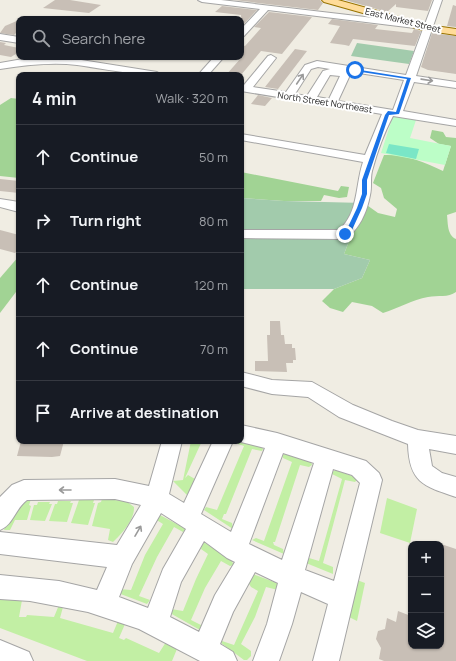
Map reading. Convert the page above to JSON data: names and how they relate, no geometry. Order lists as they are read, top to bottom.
{
  "streets": {
    "main road": ["East Market Street"],
    "street": ["North Street Northeast"]
  },
  "page": {
    "search": "Search here",
    "heading": ["4 min", "Walk · 320 m"],
    "list": [
      ["Continue", "50 m"],
      ["Turn right", "80 m"],
      ["Continue", "120 m"],
      ["Continue", "70 m"],
      "Arrive at destination"
    ],
    "map_buttons": ["+", "−"]
  }
}
